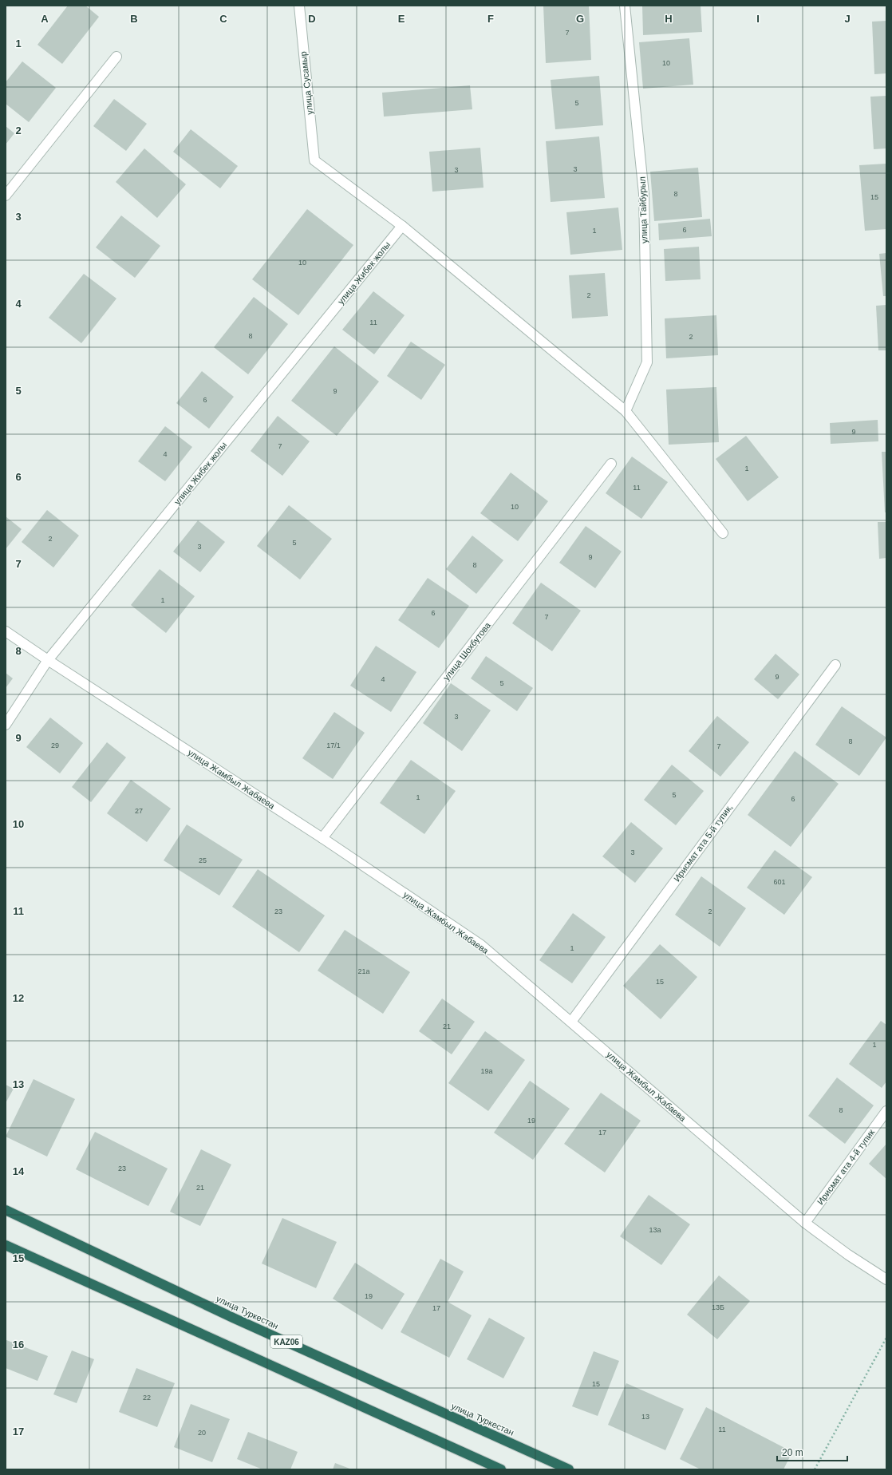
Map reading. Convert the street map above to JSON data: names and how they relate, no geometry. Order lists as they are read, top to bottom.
{
  "streets": {
    "highway": ["улица Туркестан", "KАZ06"],
    "street": [
      "улица Сусамыр",
      "улица Тайбурыл",
      "улица Жибек жолы",
      "улица Шохбутова",
      "улица Жамбыл Жабаева",
      "Ирисмат ата 5-й тупик,",
      "Ирисмат ата 4-й тупик"
    ]
  },
  "crossings": [
    ["улица Сусамыр", "улица Жибек жолы"],
    ["улица Жибек жолы", "улица Жамбыл Жабаева"],
    ["улица Шохбутова", "улица Жамбыл Жабаева"],
    ["улица Жамбыл Жабаева", "Ирисмат ата 5-й тупик,"],
    ["улица Жамбыл Жабаева", "Ирисмат ата 4-й тупик"]
  ],
  "house_numbers": [
    "7",
    "10",
    "5",
    "3",
    "3",
    "8",
    "15",
    "6",
    "1",
    "10",
    "2",
    "11",
    "8",
    "2",
    "9",
    "6",
    "9",
    "7",
    "4",
    "1",
    "11",
    "10",
    "2",
    "5",
    "3",
    "9",
    "8",
    "1",
    "6",
    "7",
    "9",
    "4",
    "5",
    "3",
    "8",
    "29",
    "17/1",
    "7",
    "5",
    "1",
    "6",
    "27",
    "3",
    "25",
    "601",
    "23",
    "2",
    "1",
    "21а",
    "15",
    "21",
    "1",
    "19а",
    "8",
    "19",
    "17",
    "23",
    "21",
    "13а",
    "19",
    "13Б",
    "17",
    "15",
    "22",
    "13",
    "11",
    "20"
  ],
  "scale_bar": "20 m",
  "grid": {
    "columns": [
      "A",
      "B",
      "C",
      "D",
      "E",
      "F",
      "G",
      "H",
      "I",
      "J"
    ],
    "rows": [
      "1",
      "2",
      "3",
      "4",
      "5",
      "6",
      "7",
      "8",
      "9",
      "10",
      "11",
      "12",
      "13",
      "14",
      "15",
      "16",
      "17"
    ]
  }
}
